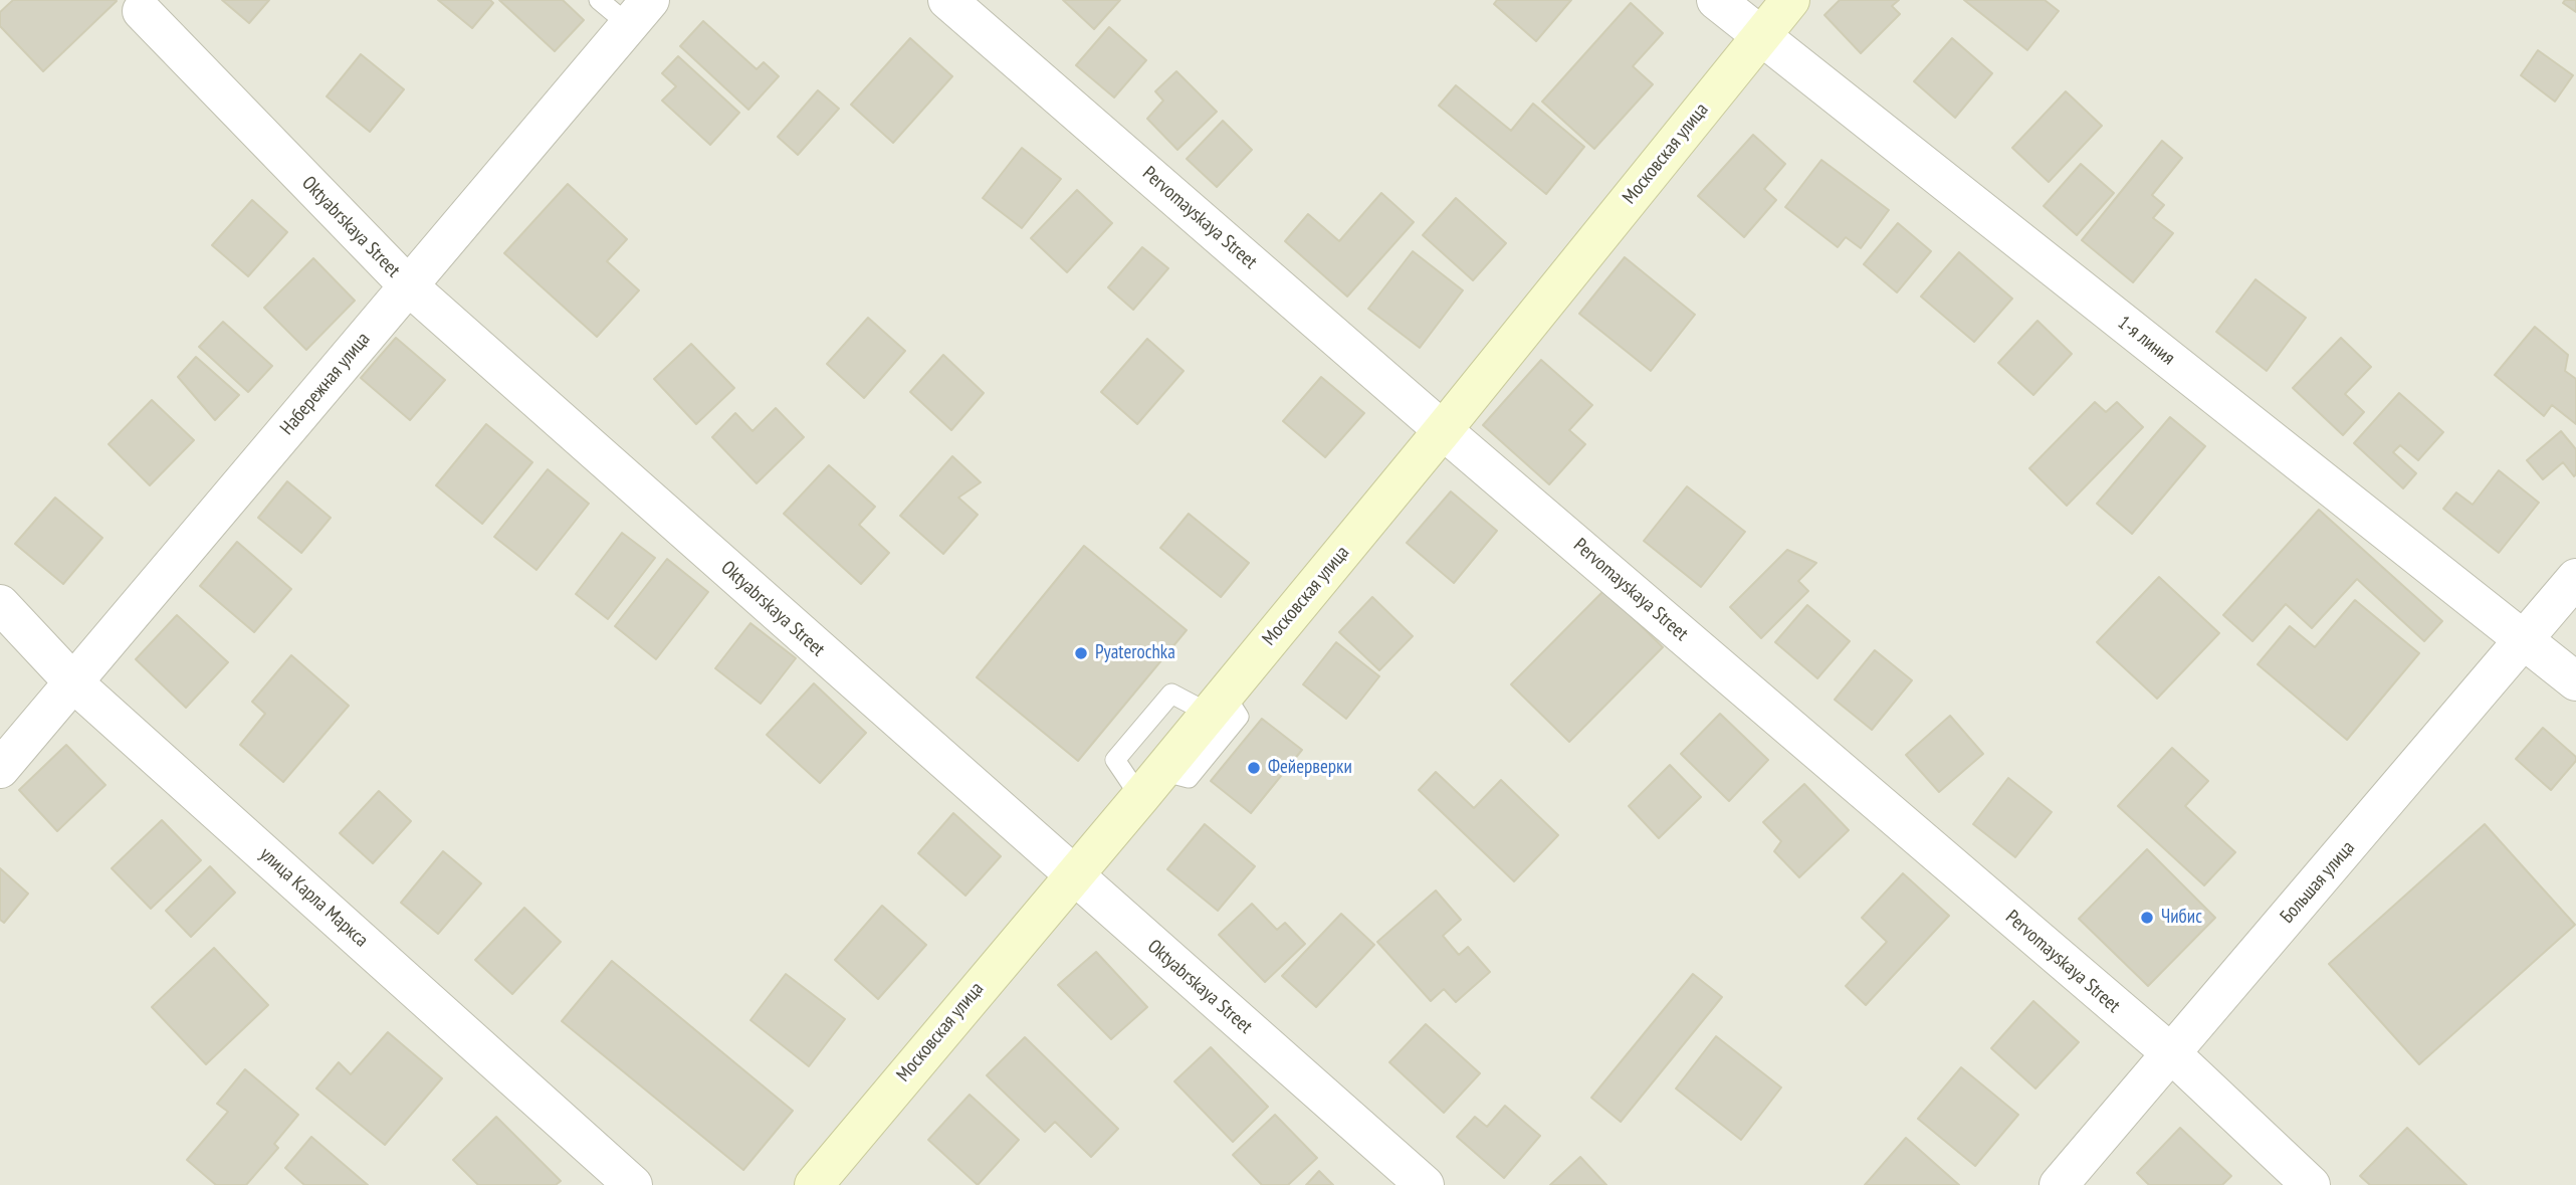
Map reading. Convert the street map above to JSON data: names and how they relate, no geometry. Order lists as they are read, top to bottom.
{
  "streets": {
    "street": [
      "Московская улица",
      "Pervomayskaya Street",
      "Oktyabrskaya Street",
      "1-я линия",
      "Набережная улица",
      "Большая улица",
      "улица Карла Маркса"
    ]
  },
  "crossings": [
    ["Московская улица", "Pervomayskaya Street"],
    ["Московская улица", "Oktyabrskaya Street"],
    ["Московская улица", "1-я линия"],
    ["Pervomayskaya Street", "Большая улица"],
    ["Oktyabrskaya Street", "Набережная улица"],
    ["1-я линия", "Большая улица"],
    ["Набережная улица", "улица Карла Маркса"]
  ],
  "places": ["Pyaterochka", "Фейерверки", "Чибис"]
}
